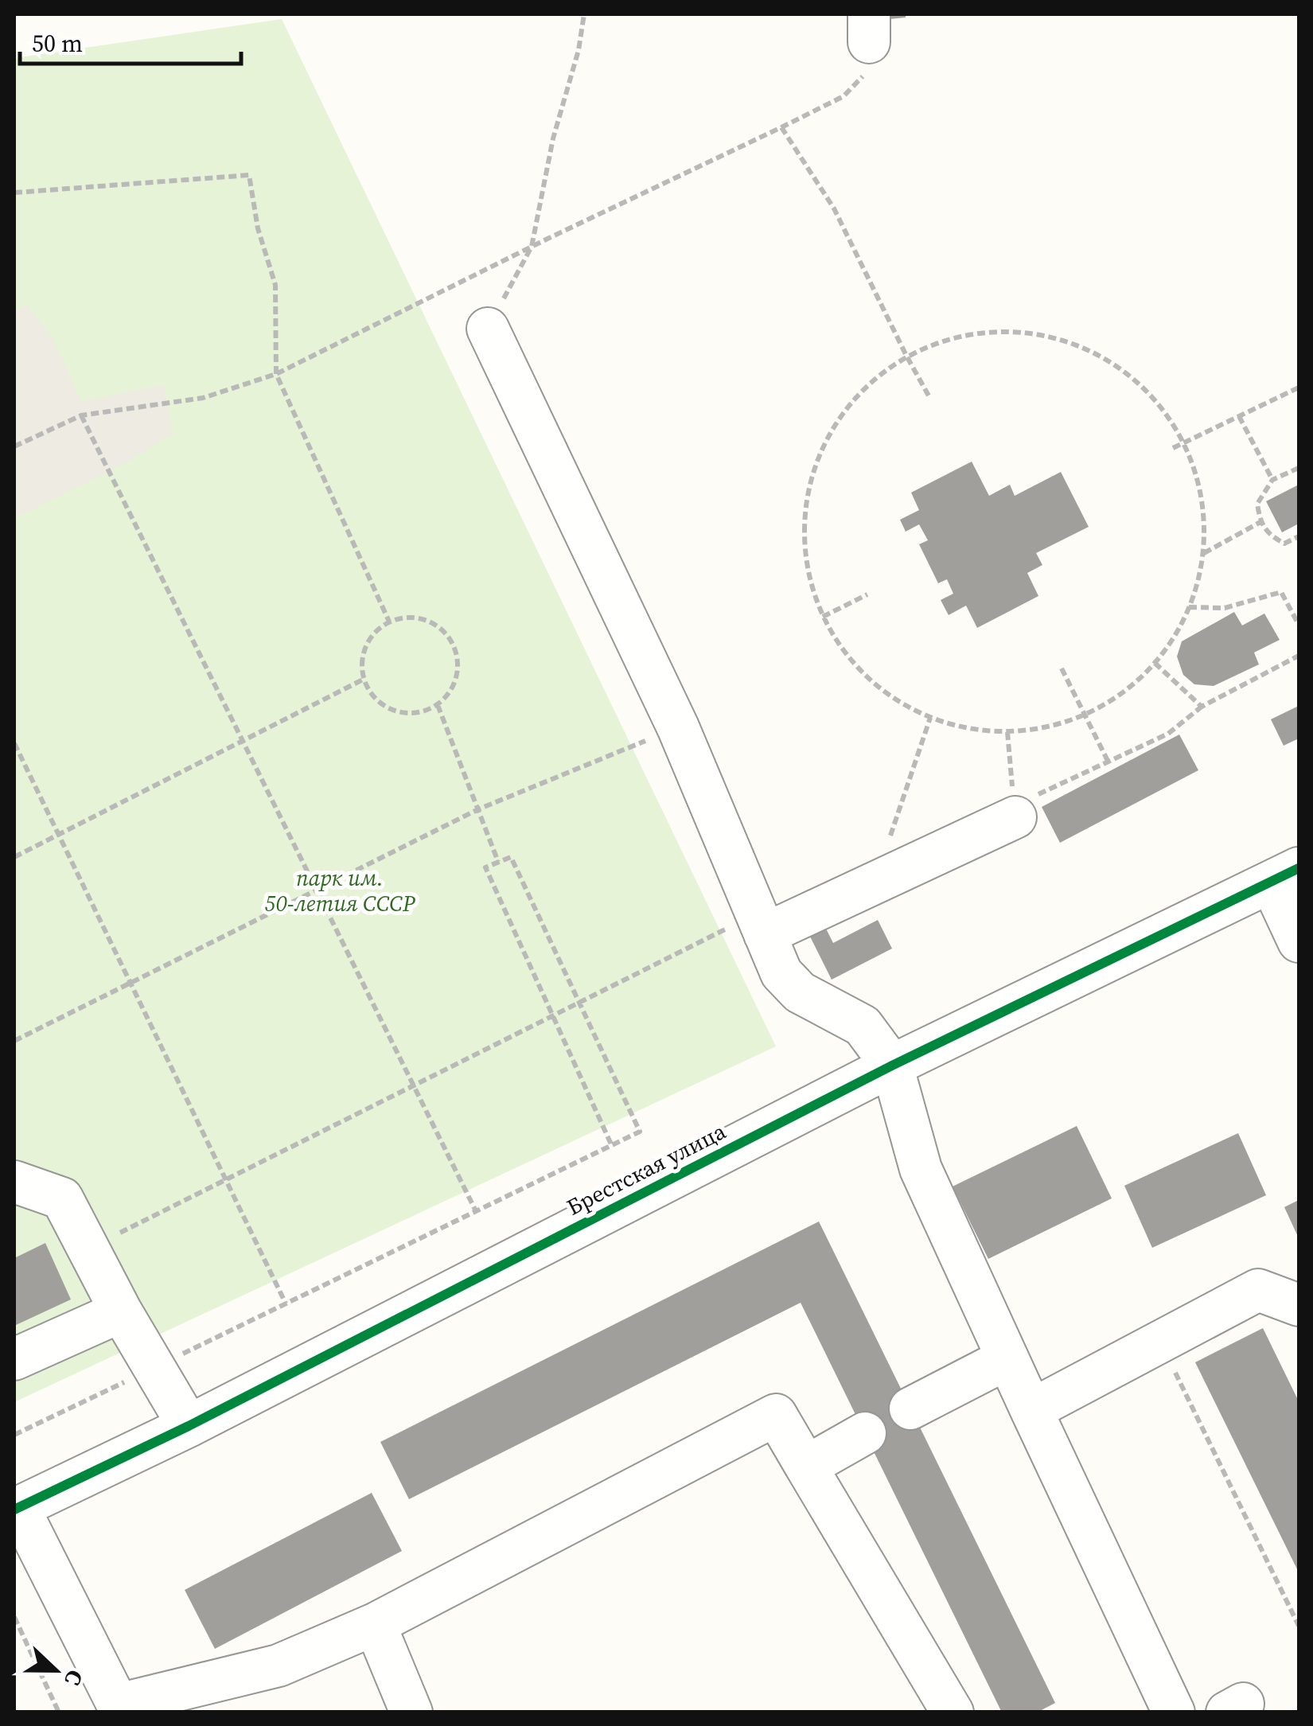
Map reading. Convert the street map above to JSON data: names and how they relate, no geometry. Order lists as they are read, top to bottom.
{
  "streets": {
    "street": ["Брестская улица"]
  },
  "parks": ["парк им. 50-летия СССР"],
  "scale_bar": "50 m",
  "north": "right"
}
